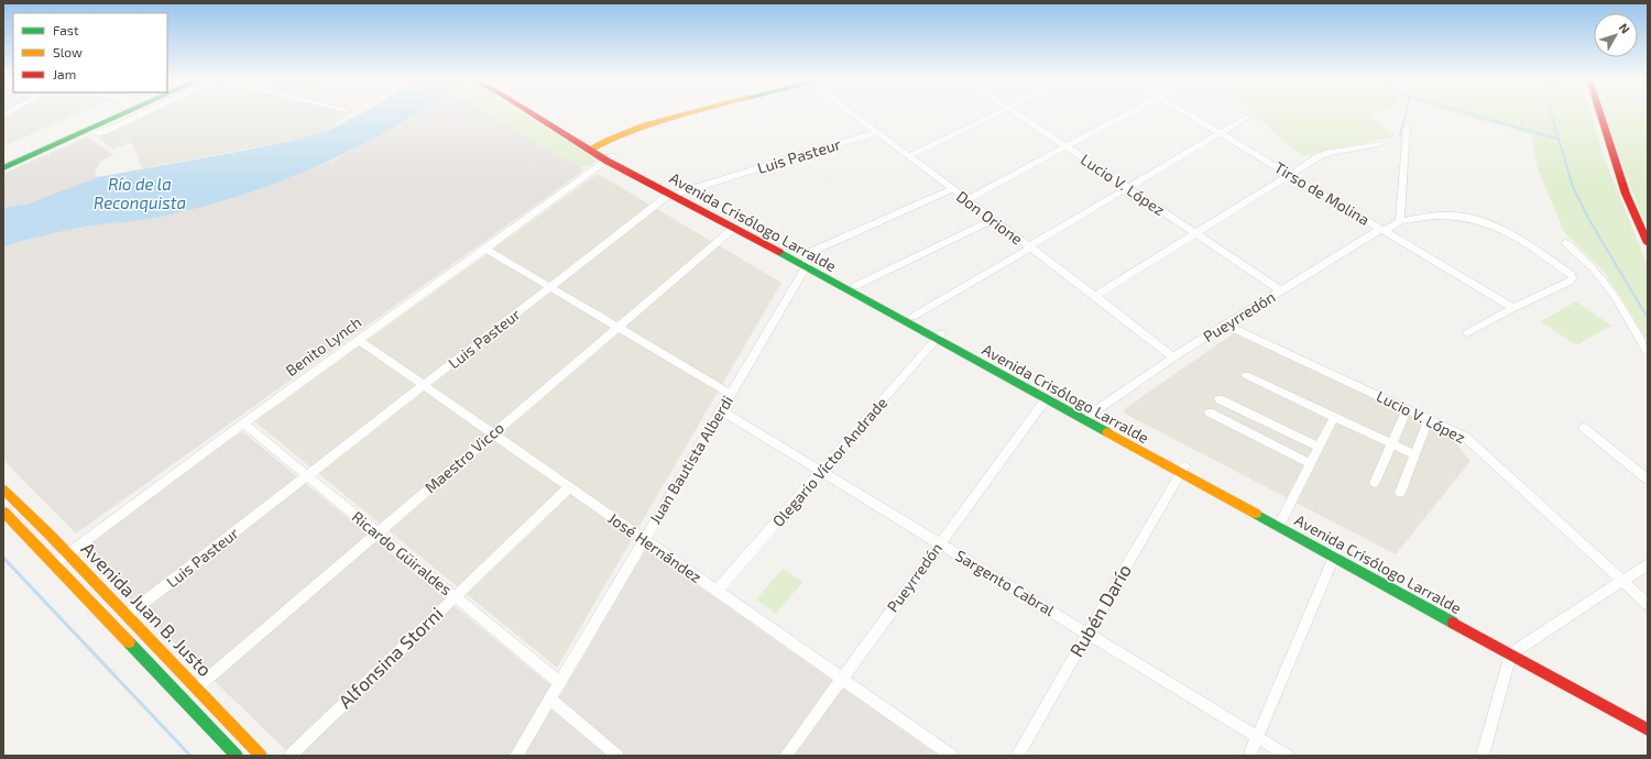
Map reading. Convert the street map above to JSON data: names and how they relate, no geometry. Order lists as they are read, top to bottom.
{
  "streets": {
    "main road": ["Avenida Crisólogo Larralde", "Avenida Juan B. Justo"],
    "street": [
      "Luis Pasteur",
      "Lucio V. López",
      "Tirso de Molina",
      "Don Orione",
      "Pueyrredón",
      "Benito Lynch",
      "Maestro Vicco",
      "Juan Bautista Alberdi",
      "Olegario Víctor Andrade",
      "José Hernández",
      "Ricardo Güiraldes",
      "Sargento Cabral",
      "Rubén Darío",
      "Alfonsina Storni"
    ]
  },
  "crossings": [
    ["Luis Pasteur", "Don Orione"],
    ["Luis Pasteur", "Avenida Crisólogo Larralde"],
    ["Luis Pasteur", "José Hernández"],
    ["Luis Pasteur", "Ricardo Güiraldes"],
    ["Luis Pasteur", "Avenida Juan B. Justo"],
    ["Lucio V. López", "Pueyrredón"],
    ["Tirso de Molina", "Pueyrredón"],
    ["Don Orione", "Pueyrredón"],
    ["Avenida Crisólogo Larralde", "Pueyrredón"],
    ["Avenida Crisólogo Larralde", "Benito Lynch"],
    ["Avenida Crisólogo Larralde", "Maestro Vicco"],
    ["Avenida Crisólogo Larralde", "Juan Bautista Alberdi"],
    ["Avenida Crisólogo Larralde", "Olegario Víctor Andrade"],
    ["Avenida Crisólogo Larralde", "Rubén Darío"],
    ["Pueyrredón", "José Hernández"],
    ["Pueyrredón", "Sargento Cabral"],
    ["Benito Lynch", "José Hernández"],
    ["Benito Lynch", "Ricardo Güiraldes"],
    ["Benito Lynch", "Avenida Juan B. Justo"],
    ["Maestro Vicco", "José Hernández"],
    ["Maestro Vicco", "Ricardo Güiraldes"],
    ["Maestro Vicco", "Avenida Juan B. Justo"],
    ["Juan Bautista Alberdi", "José Hernández"],
    ["Juan Bautista Alberdi", "Ricardo Güiraldes"],
    ["Juan Bautista Alberdi", "Sargento Cabral"],
    ["Olegario Víctor Andrade", "José Hernández"],
    ["Olegario Víctor Andrade", "Sargento Cabral"],
    ["José Hernández", "Alfonsina Storni"],
    ["Ricardo Güiraldes", "Alfonsina Storni"],
    ["Sargento Cabral", "Rubén Darío"]
  ],
  "water": ["Río de la Reconquista"],
  "legend": ["Fast", "Slow", "Jam"],
  "north": "top right"
}
